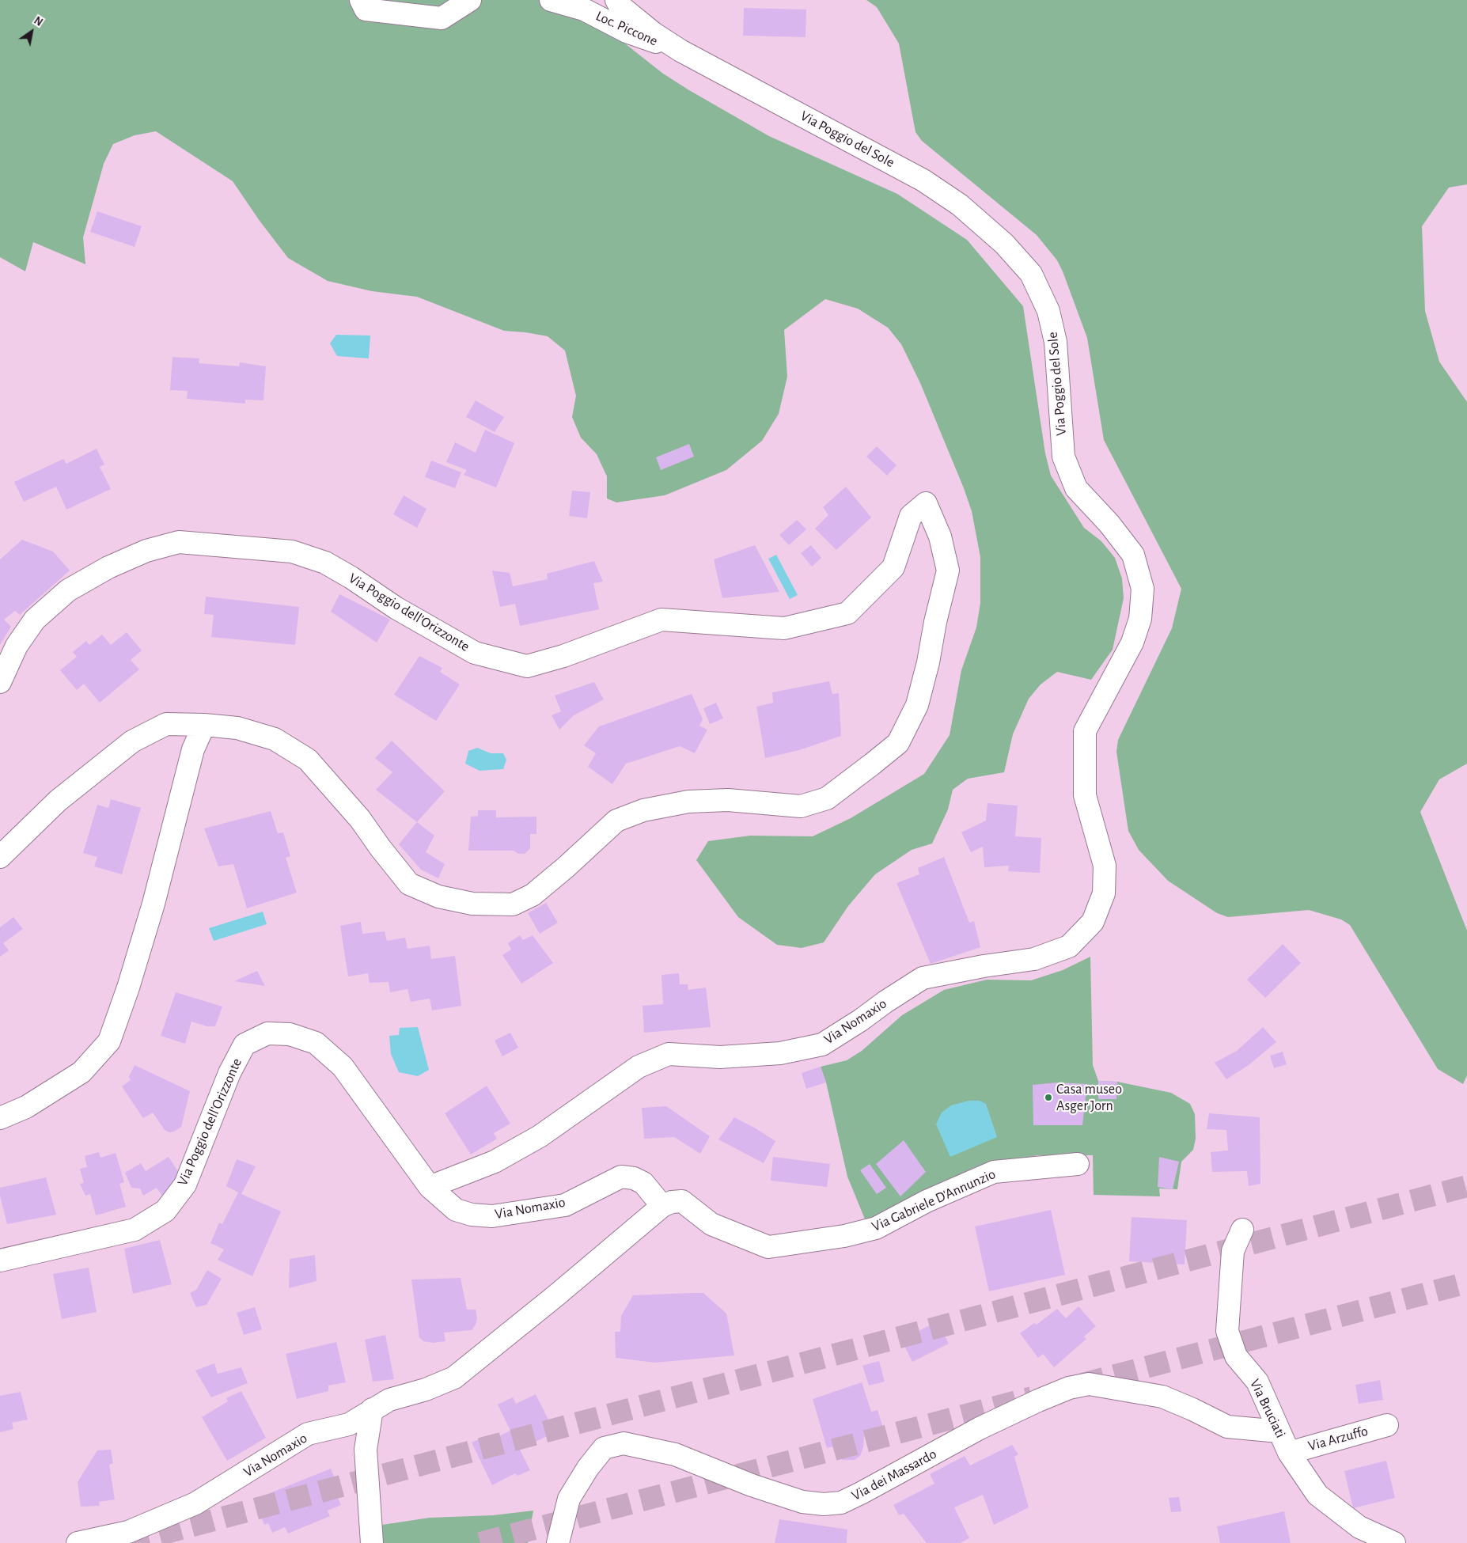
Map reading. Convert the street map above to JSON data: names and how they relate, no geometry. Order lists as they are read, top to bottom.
{
  "streets": {
    "street": [
      "Loc. Piccone",
      "Via Poggio del Sole",
      "Via Poggio dell'Orizzonte",
      "Via Nomaxio",
      "Via Gabriele D'Annunzio",
      "Via Bruciati",
      "Via Arzuffo",
      "Via dei Massardo"
    ]
  },
  "crossings": [
    ["Loc. Piccone", "Via Poggio del Sole"],
    ["Via Poggio del Sole", "Via Nomaxio"],
    ["Via Poggio dell'Orizzonte", "Via Nomaxio"],
    ["Via Nomaxio", "Via Gabriele D'Annunzio"],
    ["Via Bruciati", "Via Arzuffo"],
    ["Via Bruciati", "Via dei Massardo"]
  ],
  "places": ["Casa museo Asger Jorn"],
  "north": "top right"
}
